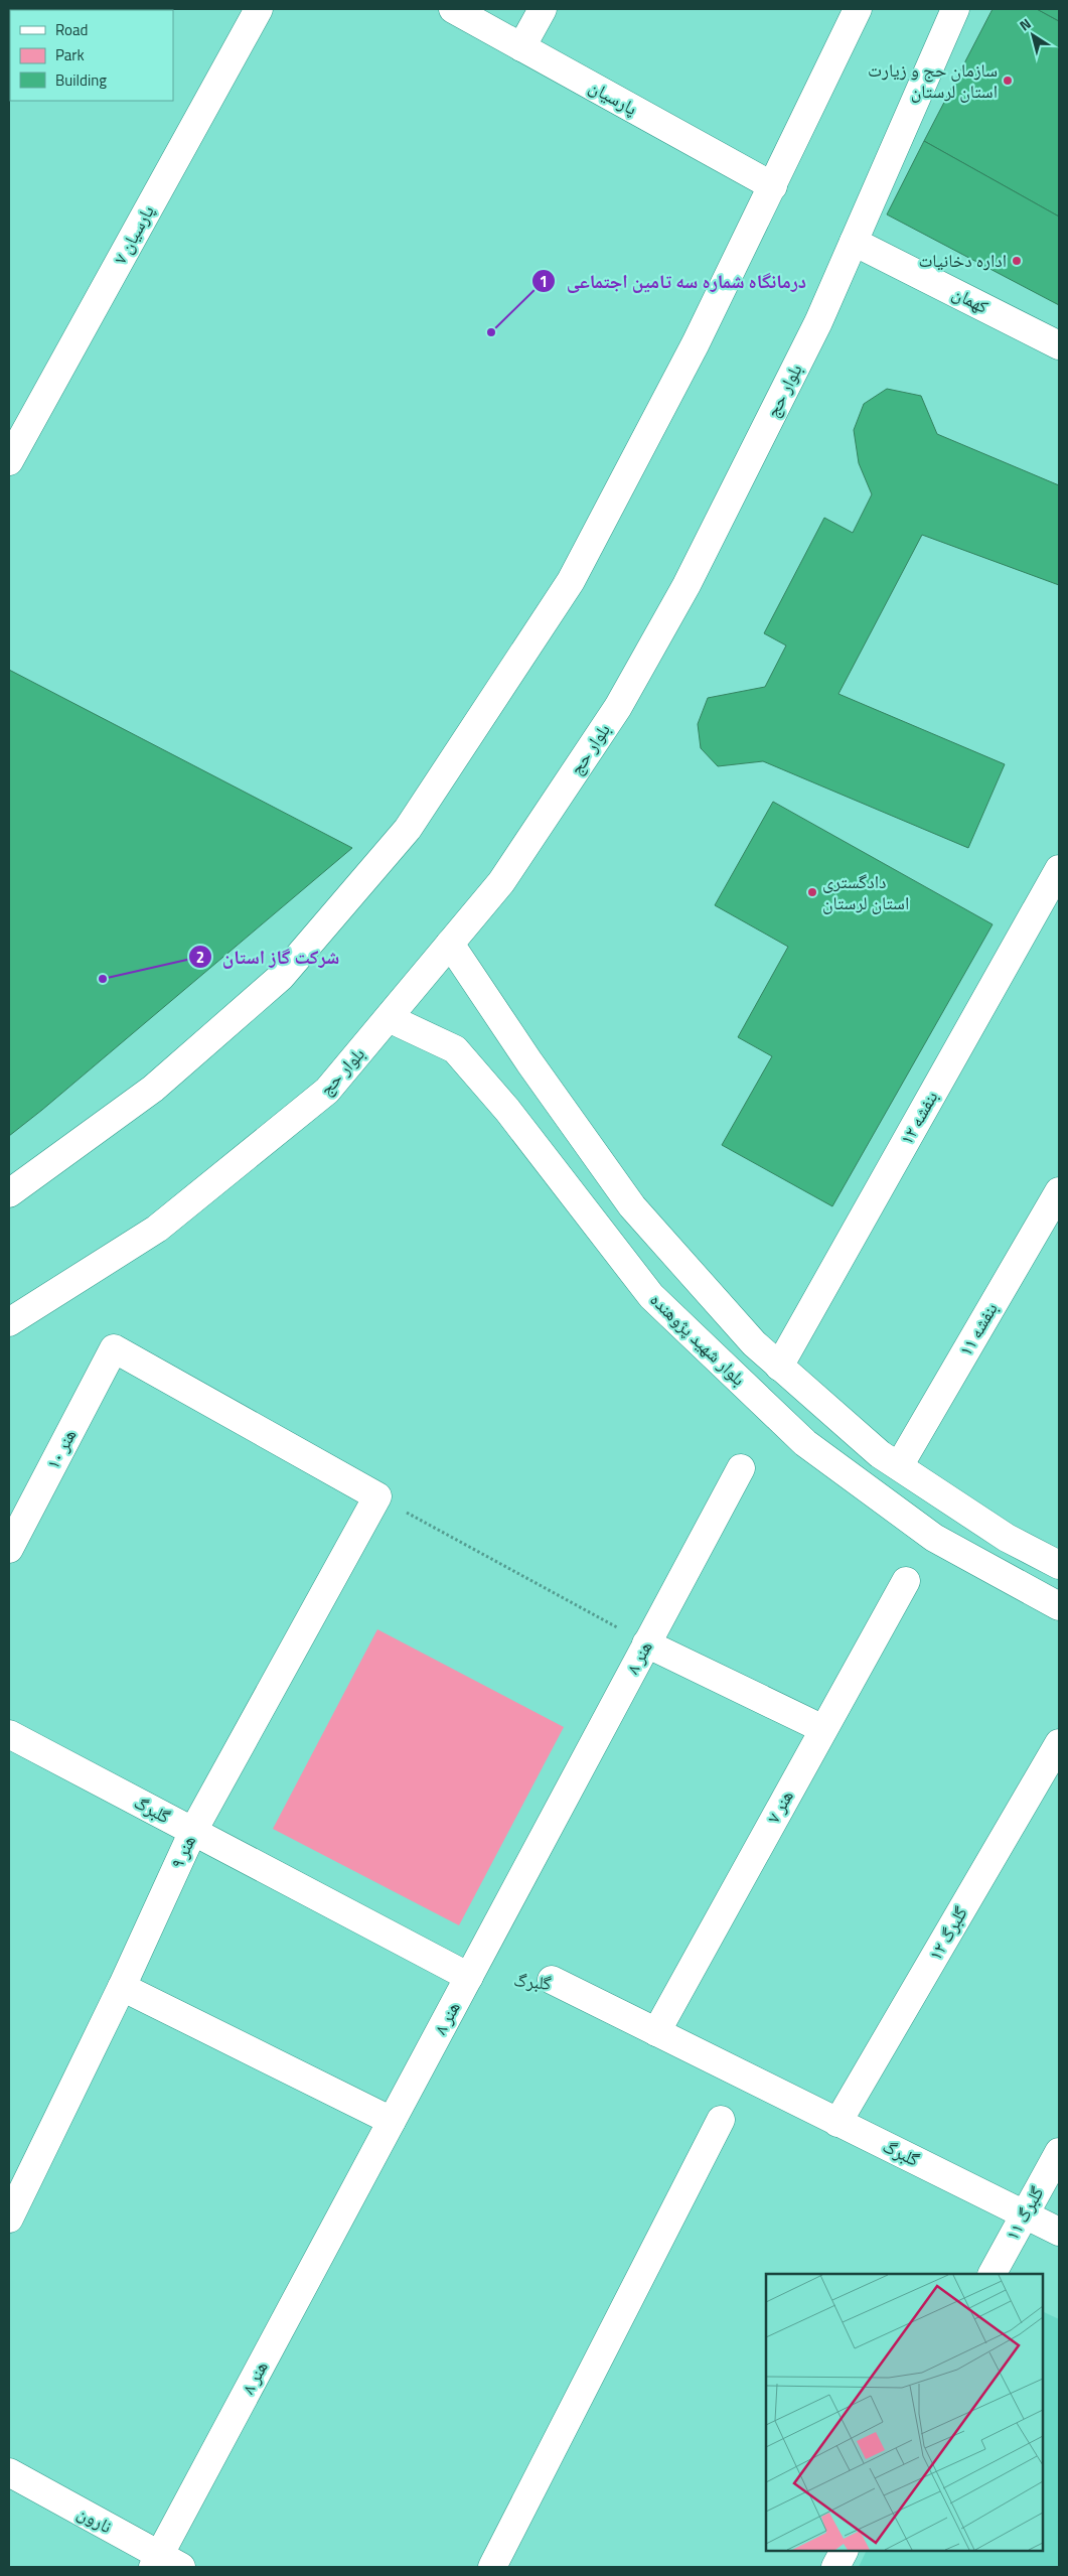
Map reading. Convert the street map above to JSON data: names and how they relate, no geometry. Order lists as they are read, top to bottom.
{
  "streets": {
    "street": [
      "پارسیان",
      "پارسیان ۷",
      "کهمان",
      "بلوار حج",
      "بنفشه ۱۲",
      "بنفشه ۱۱",
      "بلوار شهید پژوهنده",
      "هنر ۱۰",
      "هنر ۸",
      "هنر ۷",
      "گلبرگ",
      "هنر ۹",
      "گلبرگ ۱۲",
      "گلبرگ ۱۱",
      "نارون"
    ]
  },
  "crossings": [
    ["کهمان", "بلوار حج"],
    ["بلوار حج", "بلوار شهید پژوهنده"],
    ["بنفشه ۱۲", "بلوار شهید پژوهنده"],
    ["بنفشه ۱۱", "بلوار شهید پژوهنده"],
    ["هنر ۱۰", "هنر ۹"],
    ["هنر ۸", "گلبرگ"],
    ["هنر ۸", "نارون"],
    ["هنر ۷", "گلبرگ"],
    ["گلبرگ", "هنر ۹"],
    ["گلبرگ", "گلبرگ ۱۲"],
    ["گلبرگ", "گلبرگ ۱۱"]
  ],
  "places": [
    "سازمان حج و زیارت استان لرستان",
    "اداره دخانیات",
    "درمانگاه شماره سه تامین اجتماعی",
    "دادگستری استان لرستان",
    "شرکت گاز استان"
  ],
  "legend": ["Road", "Park", "Building"],
  "north": "top left"
}
